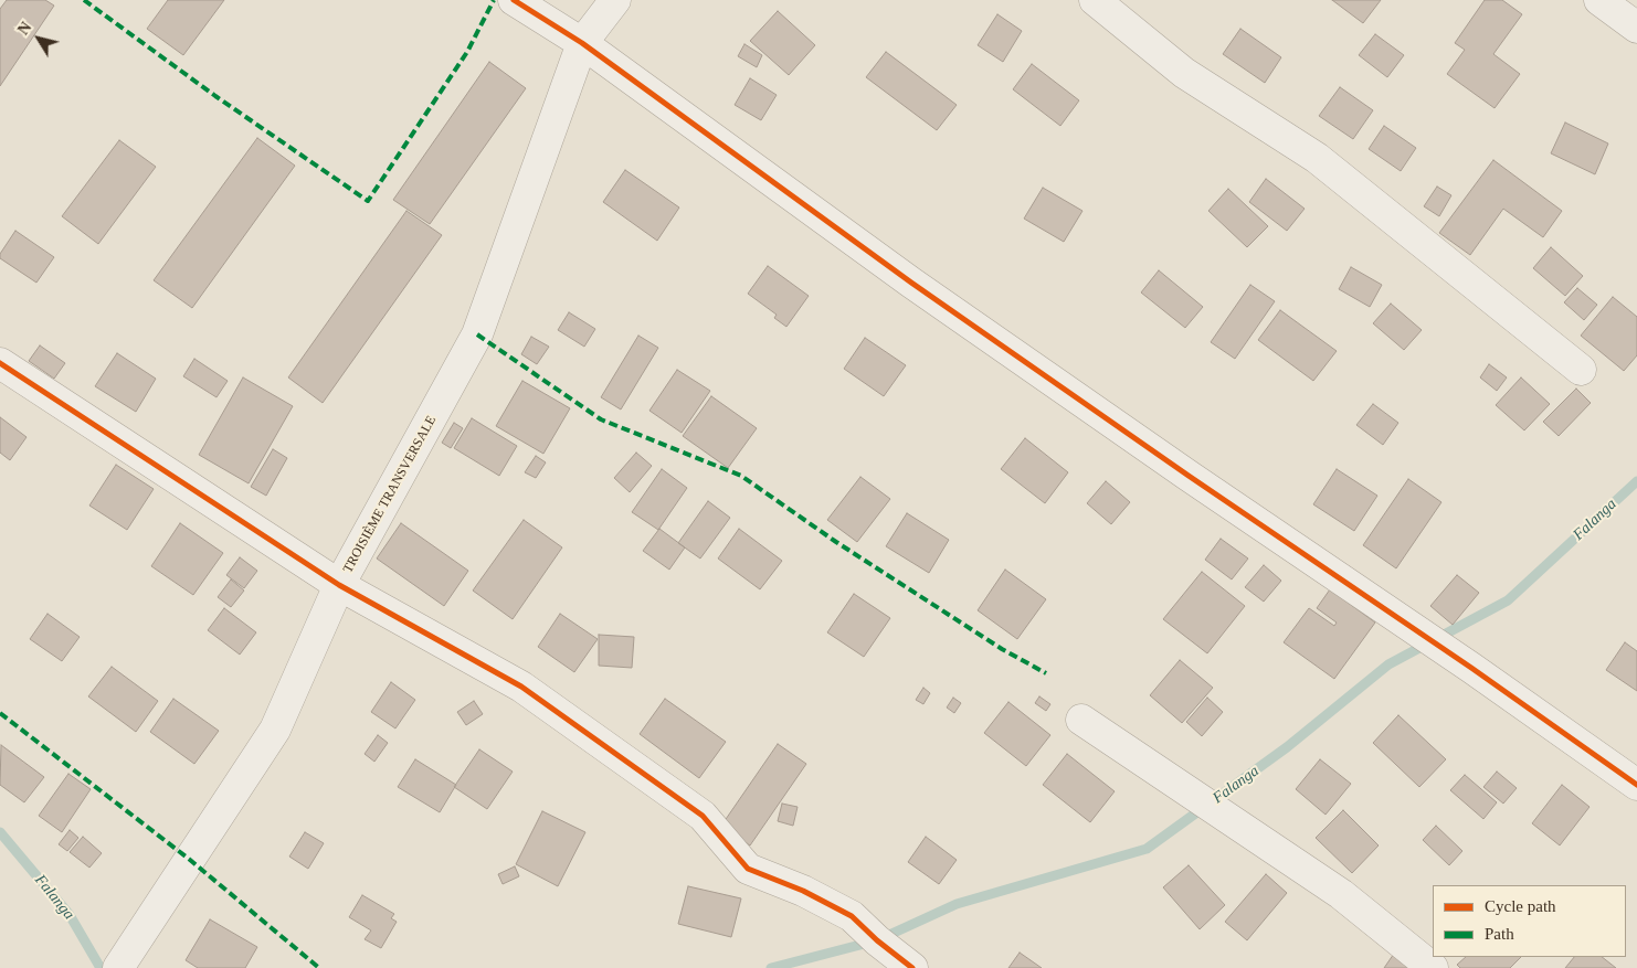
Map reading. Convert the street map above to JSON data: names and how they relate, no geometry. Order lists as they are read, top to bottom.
{
  "streets": {
    "street": ["TROISIÈME TRANSVERSALE"]
  },
  "water": ["Falanga"],
  "legend": ["Cycle path", "Path"],
  "north": "top left"
}
